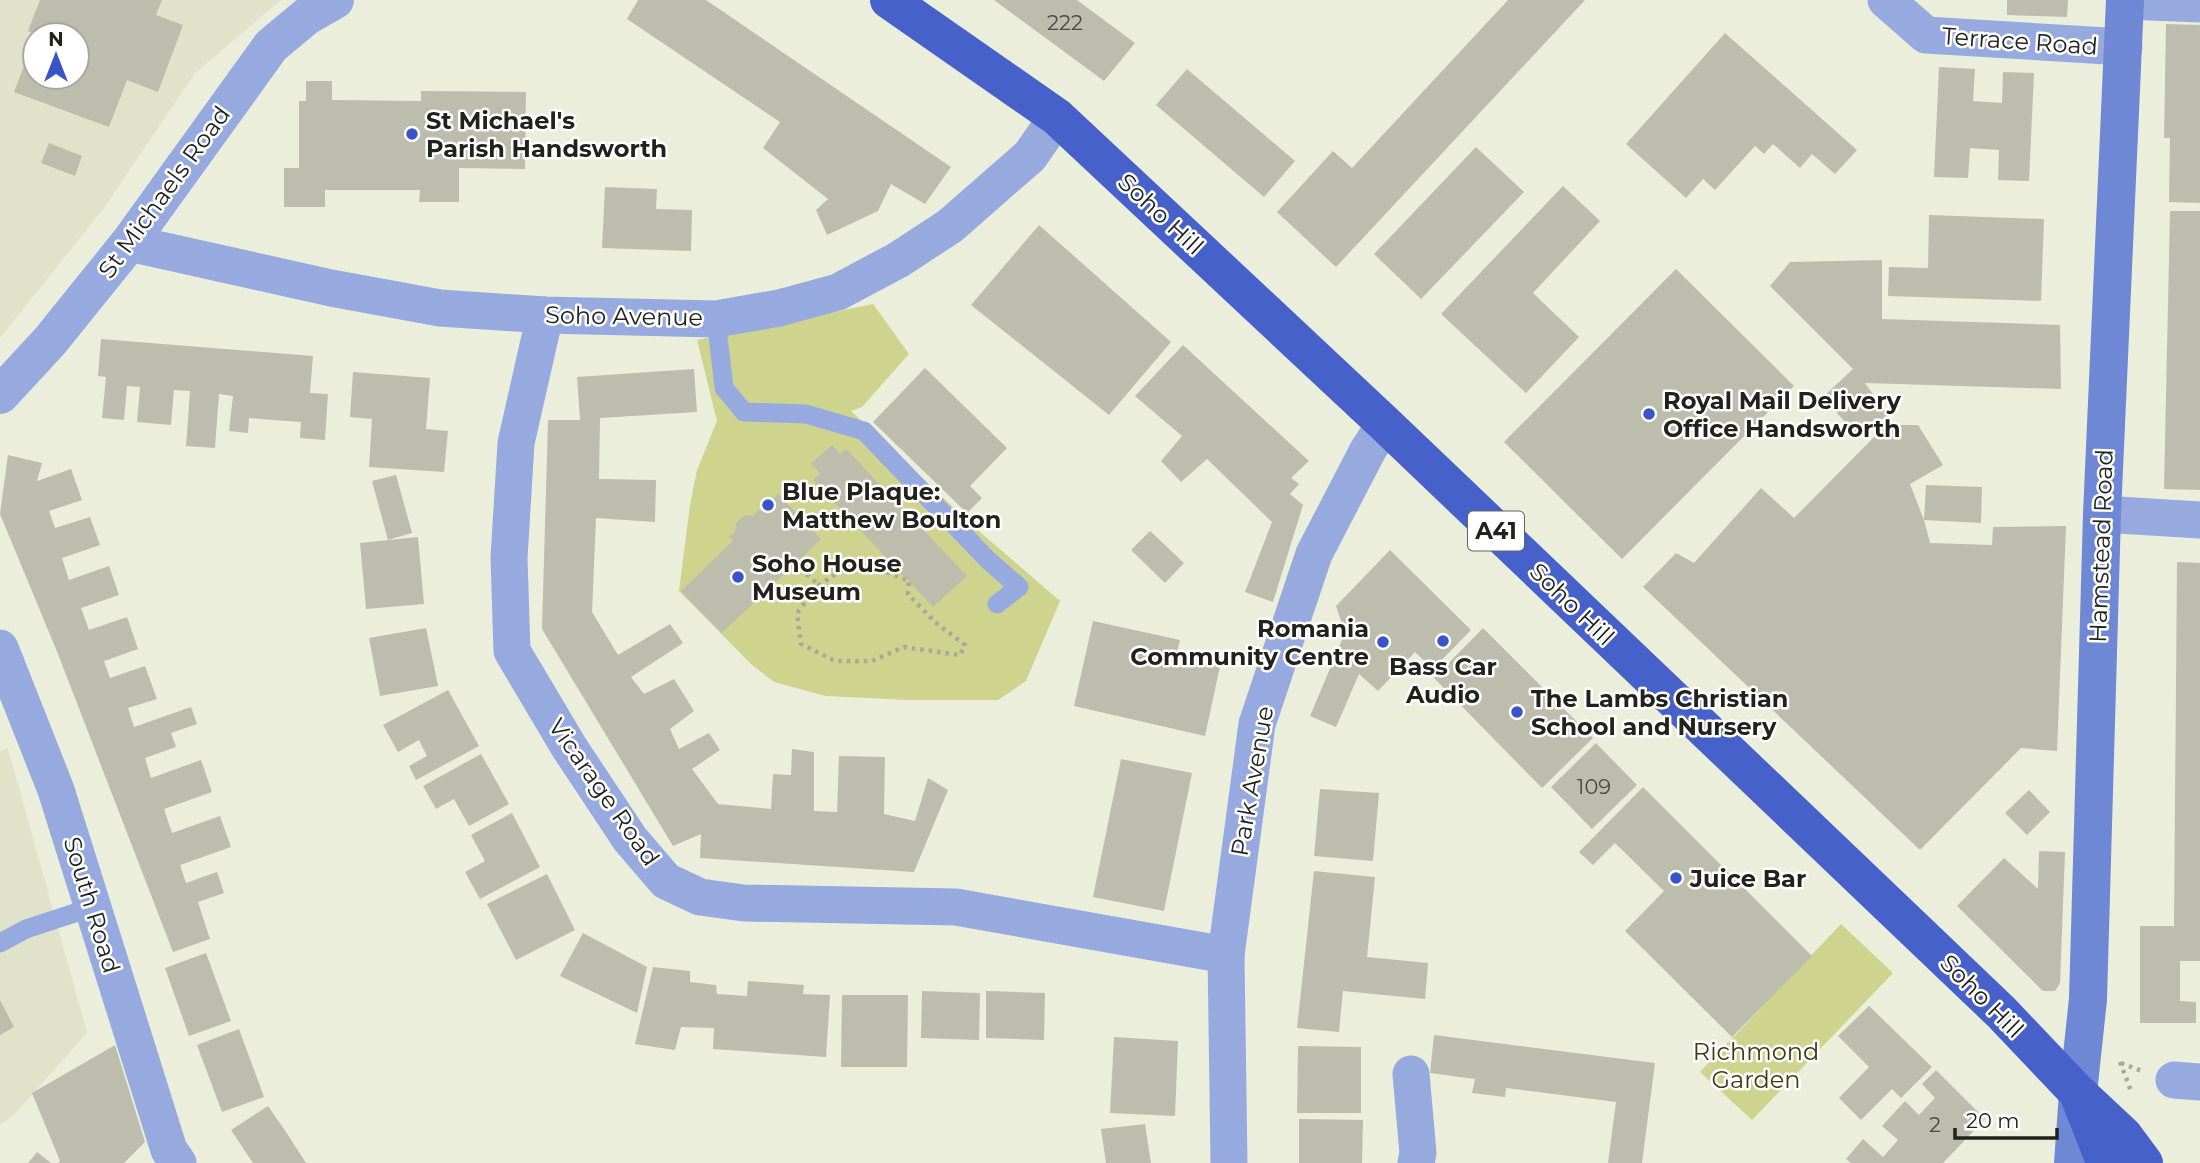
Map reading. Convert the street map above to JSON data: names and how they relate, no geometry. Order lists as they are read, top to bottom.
{
  "streets": {
    "highway": ["Soho Hill", "A41"],
    "main road": ["Hamstead Road"],
    "street": [
      "Terrace Road",
      "St Michaels Road",
      "Soho Avenue",
      "Park Avenue",
      "Vicarage Road",
      "South Road"
    ]
  },
  "crossings": [
    ["Terrace Road", "Hamstead Road"],
    ["St Michaels Road", "Soho Avenue"],
    ["Soho Hill", "Soho Avenue"],
    ["Soho Hill", "Hamstead Road"],
    ["Soho Hill", "Park Avenue"],
    ["Soho Avenue", "Vicarage Road"],
    ["Park Avenue", "Vicarage Road"]
  ],
  "parks": ["Richmond Garden"],
  "places": [
    "St Michael's Parish Handsworth",
    "Royal Mail Delivery Office Handsworth",
    "Blue Plaque: Matthew Boulton",
    "Soho House Museum",
    "Bass Car Audio",
    "Romania Community Centre",
    "The Lambs Christian School and Nursery",
    "Juice Bar"
  ],
  "house_numbers": ["222", "109", "2"],
  "scale_bar": "20 m",
  "north": "top"
}
